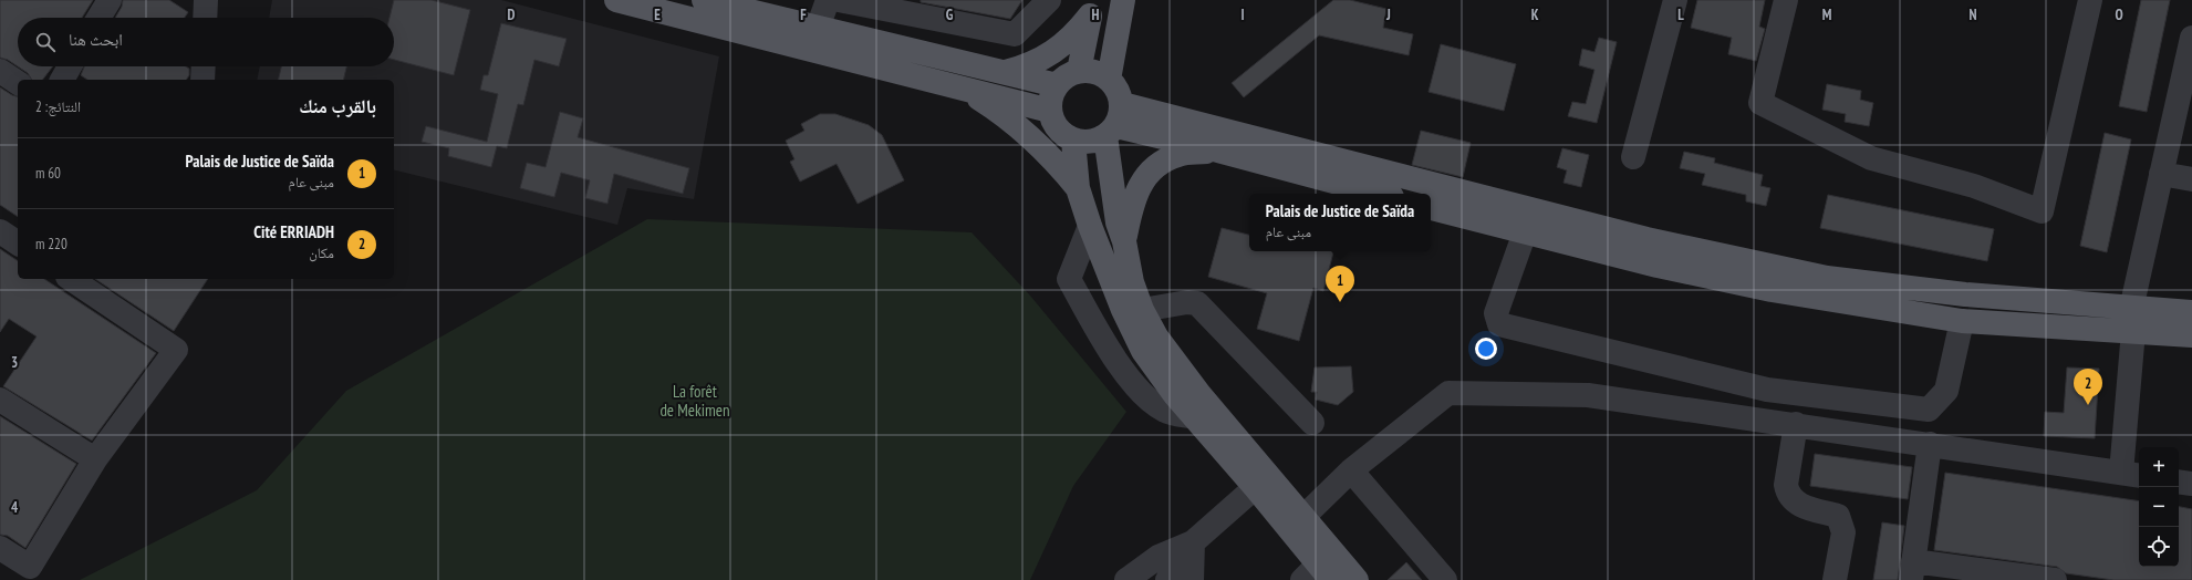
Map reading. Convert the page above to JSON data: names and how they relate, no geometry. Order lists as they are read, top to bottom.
{
  "parks": ["La forêt de Mekimen"],
  "page": {
    "search": "ابحث هنا",
    "heading": ["بالقرب منك", "النتائج: 2"],
    "list": [
      {
        "mark": "1",
        "name": "Palais de Justice de Saïda",
        "note": "مبنى عام",
        "value": "60 m"
      },
      {
        "mark": "2",
        "name": "Cité ERRIADH",
        "note": "مكان",
        "value": "220 m"
      }
    ],
    "popup": ["Palais de Justice de Saïda", "مبنى عام"],
    "pins": ["1", "2"],
    "map_buttons": ["+", "−"]
  },
  "grid": {
    "columns": [
      "D",
      "E",
      "F",
      "G",
      "H",
      "I",
      "J",
      "K",
      "L",
      "M",
      "N",
      "O"
    ],
    "rows": ["3", "4"]
  }
}
